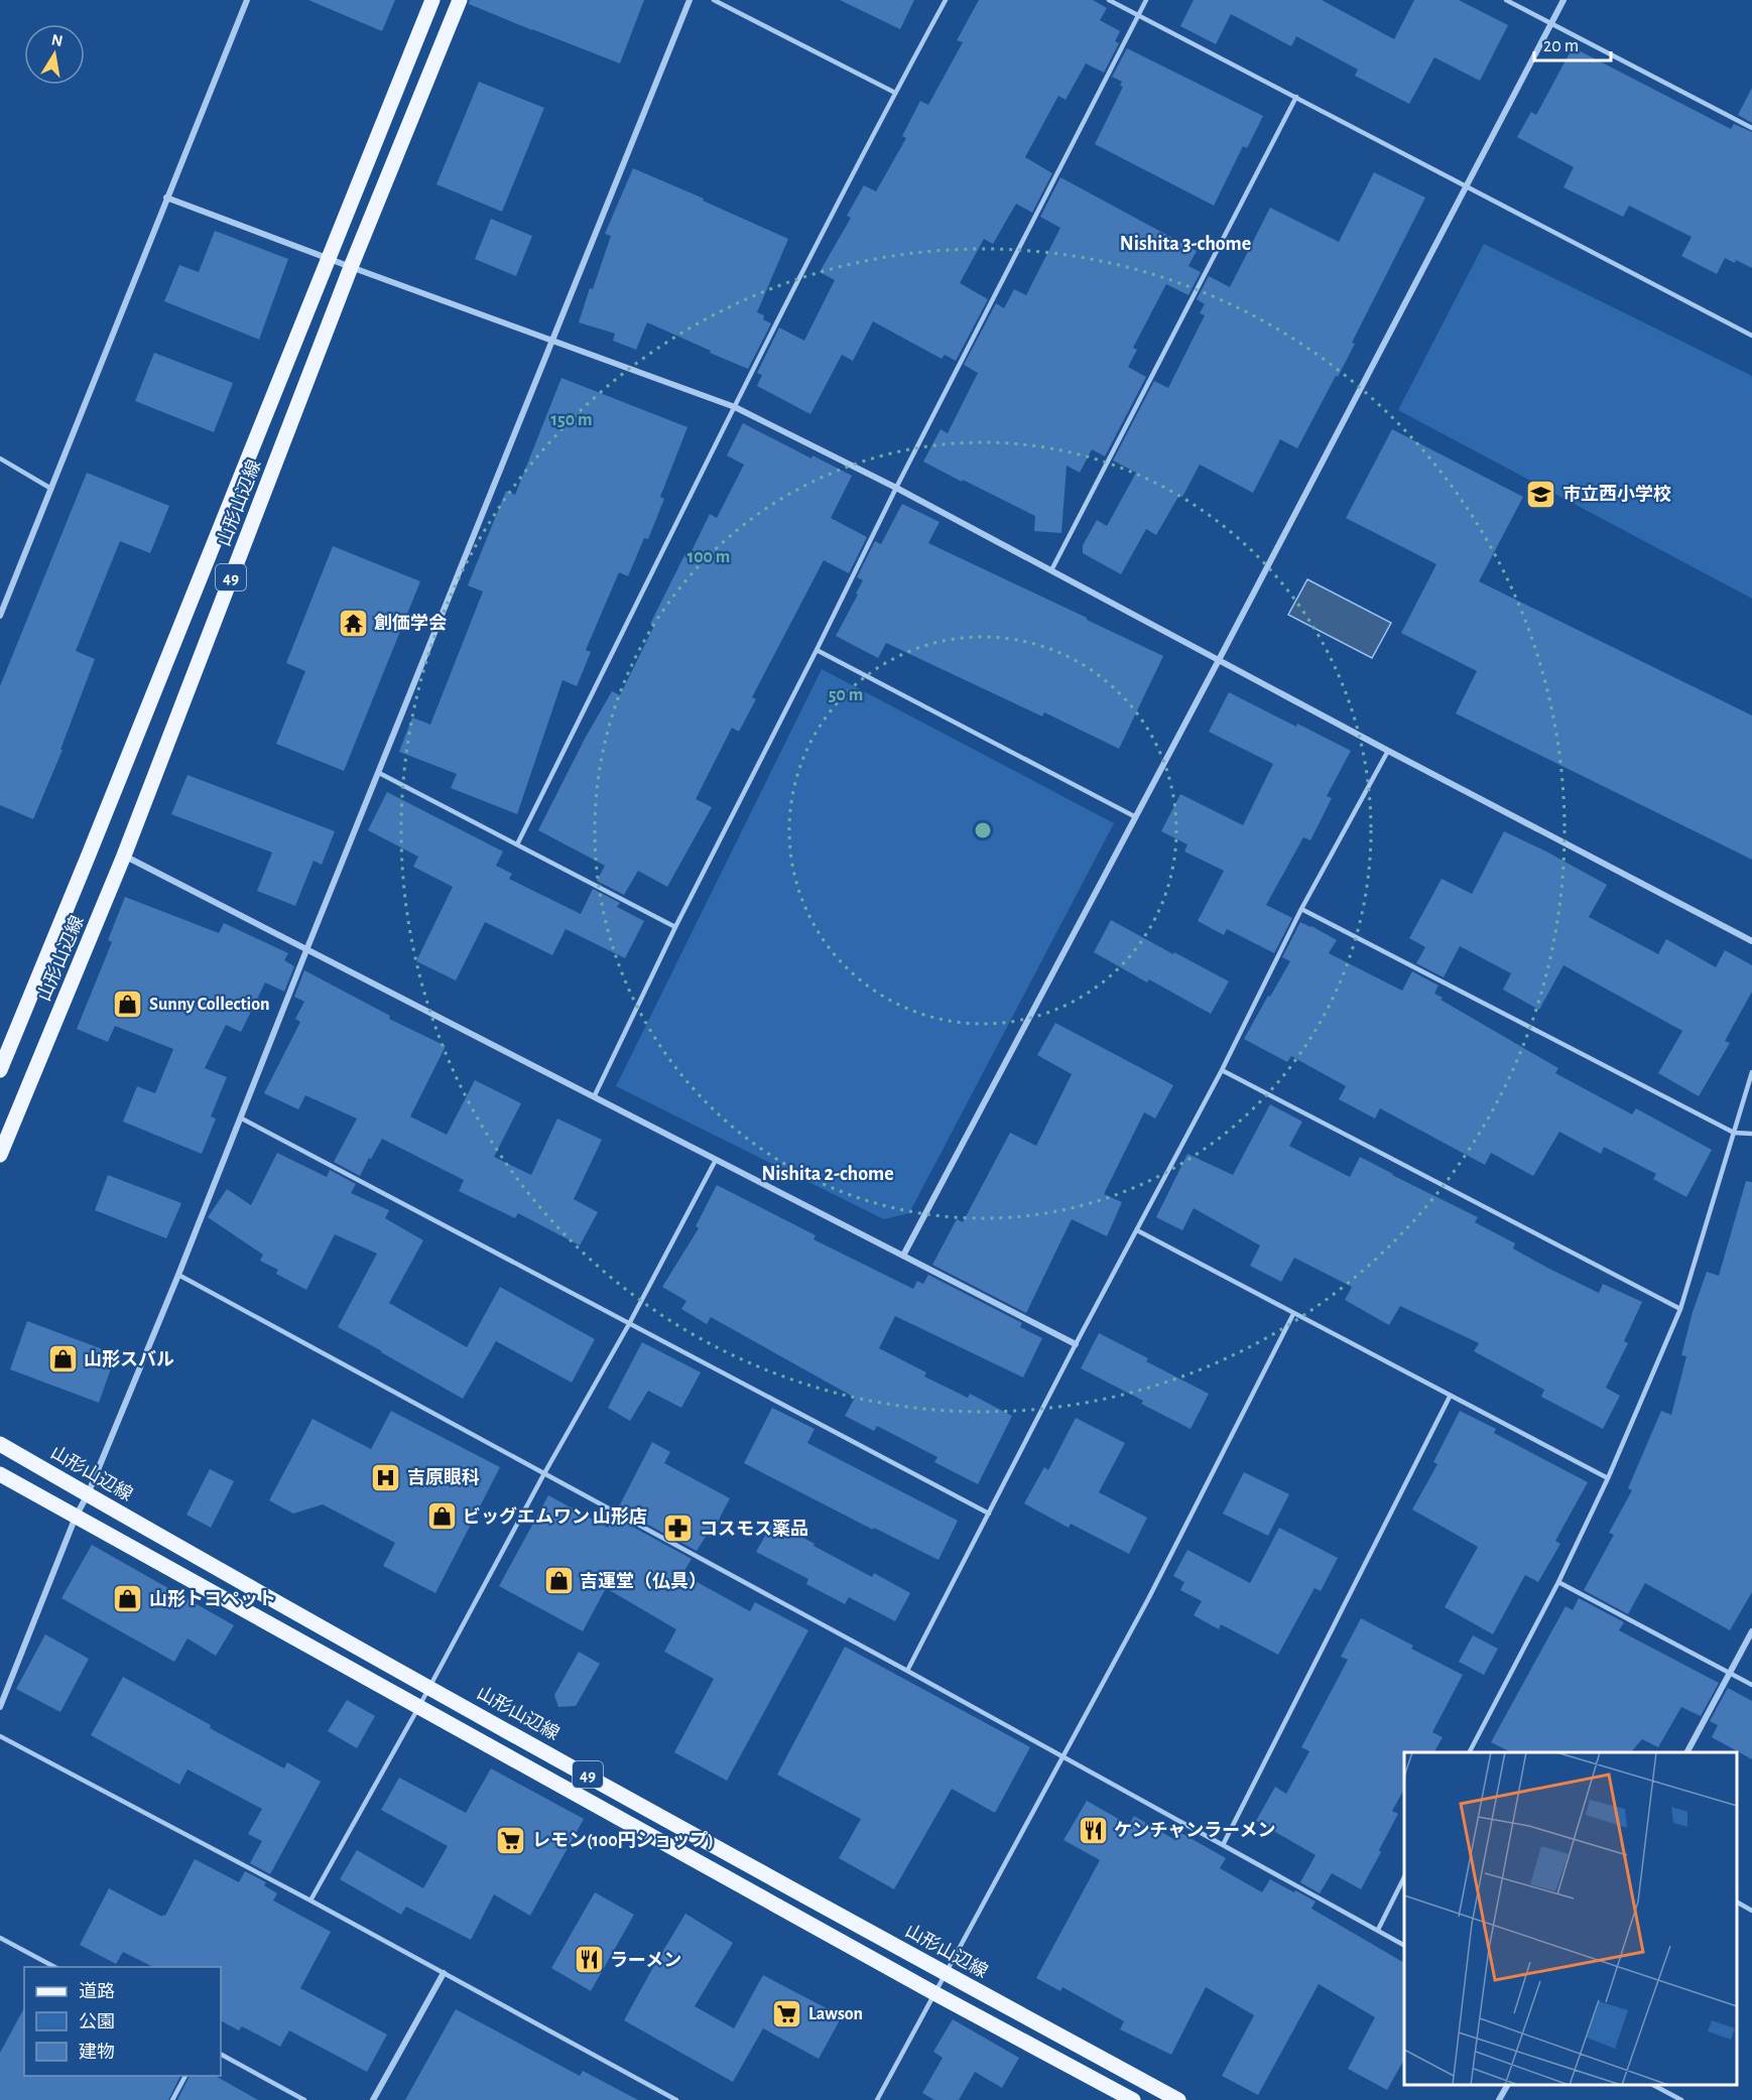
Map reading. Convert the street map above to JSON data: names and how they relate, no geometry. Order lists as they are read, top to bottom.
{
  "streets": {
    "main road": ["山形山辺線", "49"]
  },
  "districts": ["Nishita 3-chome", "Nishita 2-chome"],
  "places": {
    "school or university": ["市立西小学校"],
    "temple": ["創価学会"],
    "shop": [
      "Sunny Collection",
      "山形スバル",
      "ビッグエムワン 山形店",
      "吉運堂（仏具）",
      "山形トヨペット"
    ],
    "hospital": ["吉原眼科"],
    "pharmacy": ["コスモス薬品"],
    "restaurant": ["ケンチャンラーメン", "ラーメン"],
    "supermarket": ["レモン(100円ショップ)", "Lawson"]
  },
  "legend": ["道路", "公園", "建物"],
  "scale_bar": "20 m",
  "north": "top",
  "rings": ["150 m", "100 m", "50 m"]
}
